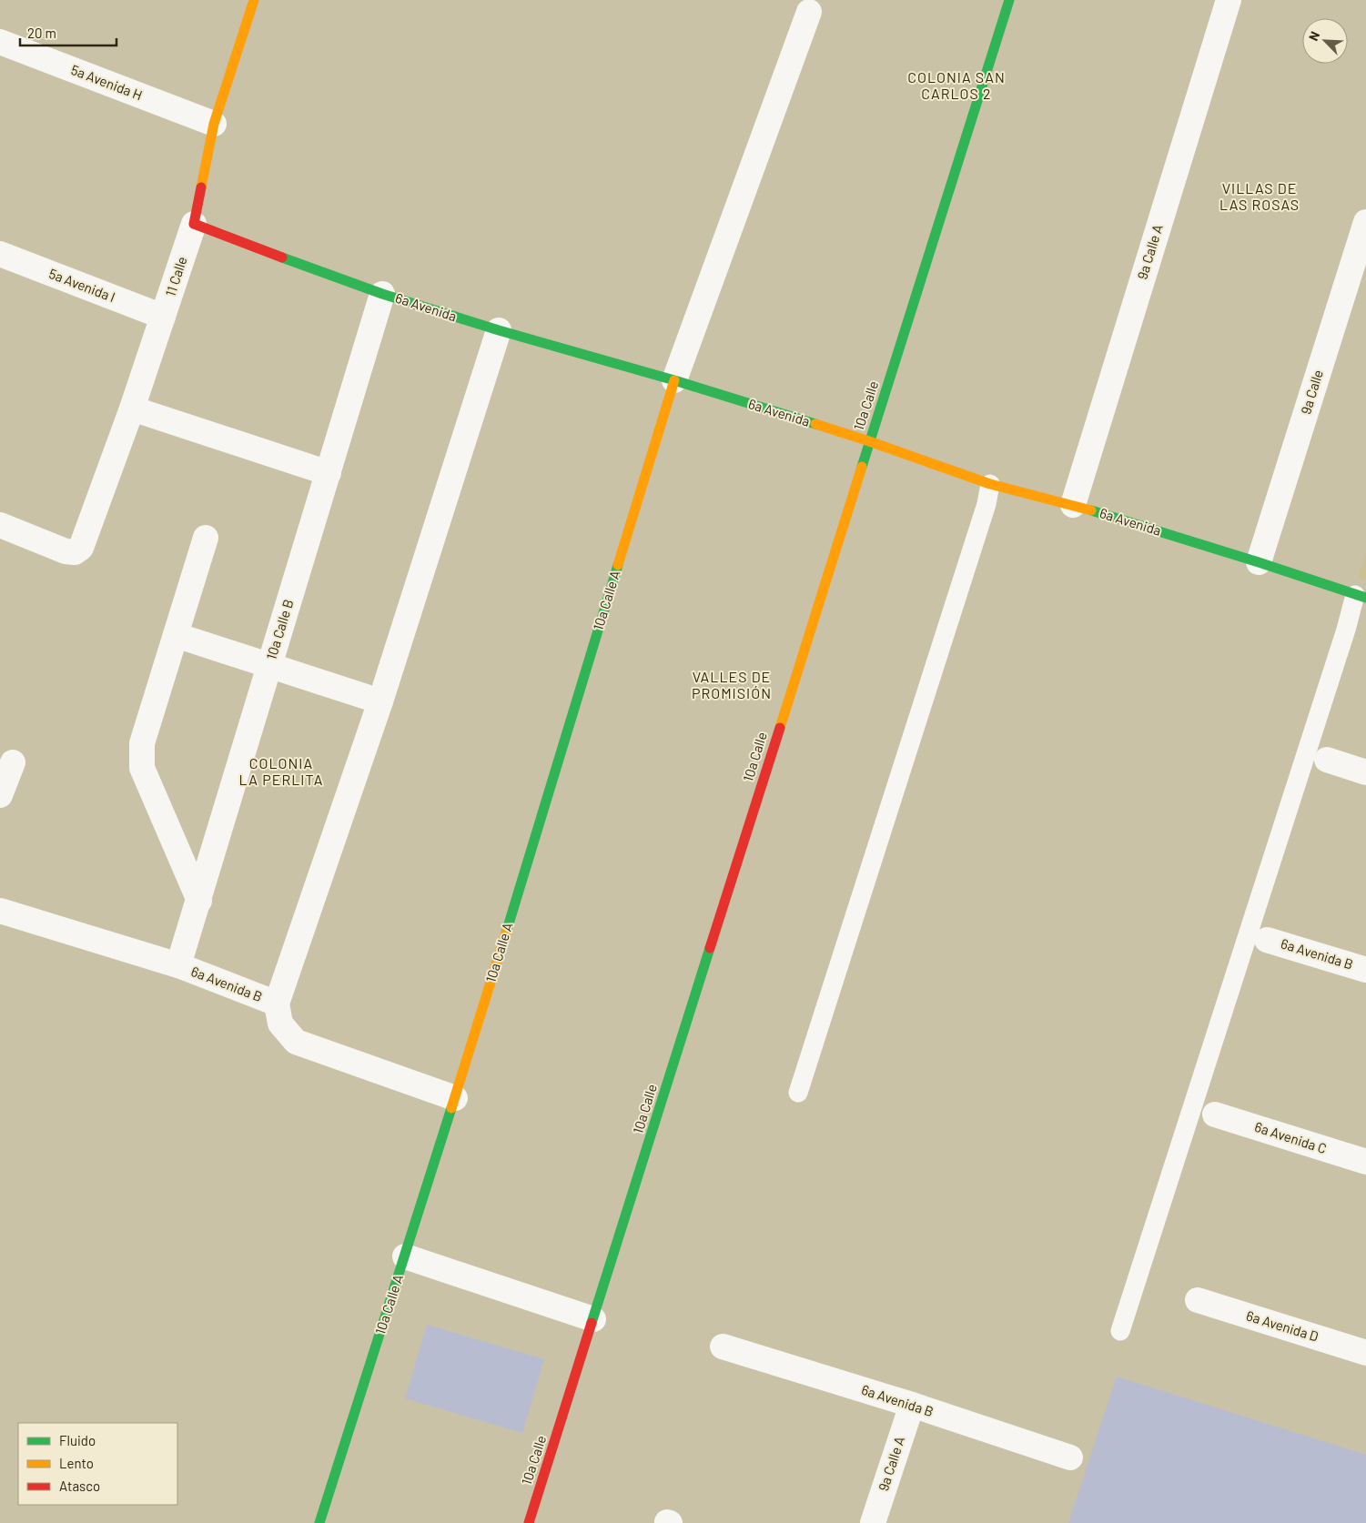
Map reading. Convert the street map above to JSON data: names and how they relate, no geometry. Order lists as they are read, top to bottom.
{
  "streets": {
    "street": [
      "5a Avenida H",
      "9a Calle A",
      "11 Calle",
      "5a Avenida I",
      "6a Avenida",
      "9a Calle",
      "10a Calle",
      "10a Calle A",
      "10a Calle B",
      "6a Avenida B",
      "6a Avenida C",
      "6a Avenida D"
    ]
  },
  "crossings": [
    ["5a Avenida H", "11 Calle"],
    ["9a Calle A", "6a Avenida"],
    ["9a Calle A", "6a Avenida B"],
    ["11 Calle", "5a Avenida I"],
    ["11 Calle", "6a Avenida"],
    ["6a Avenida", "9a Calle"],
    ["6a Avenida", "10a Calle"],
    ["6a Avenida", "10a Calle A"],
    ["6a Avenida", "10a Calle B"],
    ["10a Calle A", "6a Avenida B"],
    ["10a Calle B", "6a Avenida B"]
  ],
  "districts": [
    "COLONIA SAN CARLOS 2",
    "VILLAS DE LAS ROSAS",
    "VALLES DE PROMISIÓN",
    "COLONIA LA PERLITA"
  ],
  "legend": ["Fluido", "Lento", "Atasco"],
  "scale_bar": "20 m",
  "north": "top left"
}
